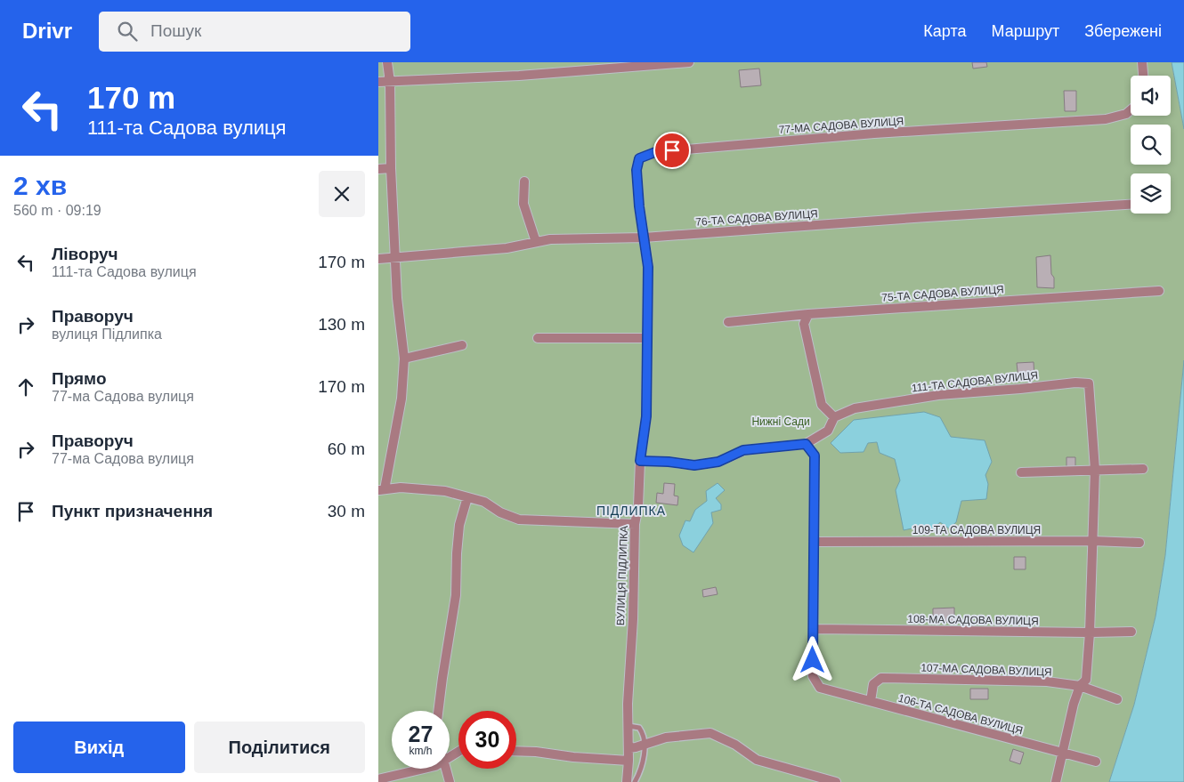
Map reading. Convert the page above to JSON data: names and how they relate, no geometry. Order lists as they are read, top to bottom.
{
  "streets": {
    "street": [
      "77-МА САДОВА ВУЛИЦЯ",
      "76-ТА САДОВА ВУЛИЦЯ",
      "75-ТА САДОВА ВУЛИЦЯ",
      "111-ТА САДОВА ВУЛИЦЯ",
      "109-ТА САДОВА ВУЛИЦЯ",
      "ВУЛИЦЯ ПІДЛИПКА",
      "108-МА САДОВА ВУЛИЦЯ",
      "107-МА САДОВА ВУЛИЦЯ",
      "106-ТА САДОВА ВУЛИЦЯ"
    ]
  },
  "crossings": [
    ["77-МА САДОВА ВУЛИЦЯ", "76-ТА САДОВА ВУЛИЦЯ"],
    ["77-МА САДОВА ВУЛИЦЯ", "ВУЛИЦЯ ПІДЛИПКА"],
    ["76-ТА САДОВА ВУЛИЦЯ", "ВУЛИЦЯ ПІДЛИПКА"],
    ["108-МА САДОВА ВУЛИЦЯ", "106-ТА САДОВА ВУЛИЦЯ"],
    ["107-МА САДОВА ВУЛИЦЯ", "106-ТА САДОВА ВУЛИЦЯ"]
  ],
  "districts": ["ПІДЛИПКА"],
  "parks": ["Нижні Сади"],
  "page": {
    "header": "Drivr",
    "search": "Пошук",
    "nav": ["Карта", "Маршрут", "Збережені"],
    "turn": ["170 m", "111-та Садова вулиця"],
    "heading": ["2 хв", "560 m · 09:19"],
    "list": [
      {
        "name": "Ліворуч",
        "note": "111-та Садова вулиця",
        "value": "170 m"
      },
      {
        "name": "Праворуч",
        "note": "вулиця Підлипка",
        "value": "130 m"
      },
      {
        "name": "Прямо",
        "note": "77-ма Садова вулиця",
        "value": "170 m"
      },
      {
        "name": "Праворуч",
        "note": "77-ма Садова вулиця",
        "value": "60 m"
      },
      {
        "name": "Пункт призначення",
        "value": "30 m"
      }
    ],
    "speed": "27 km/h",
    "limit": "30",
    "buttons": ["Вихід", "Поділитися"]
  }
}
